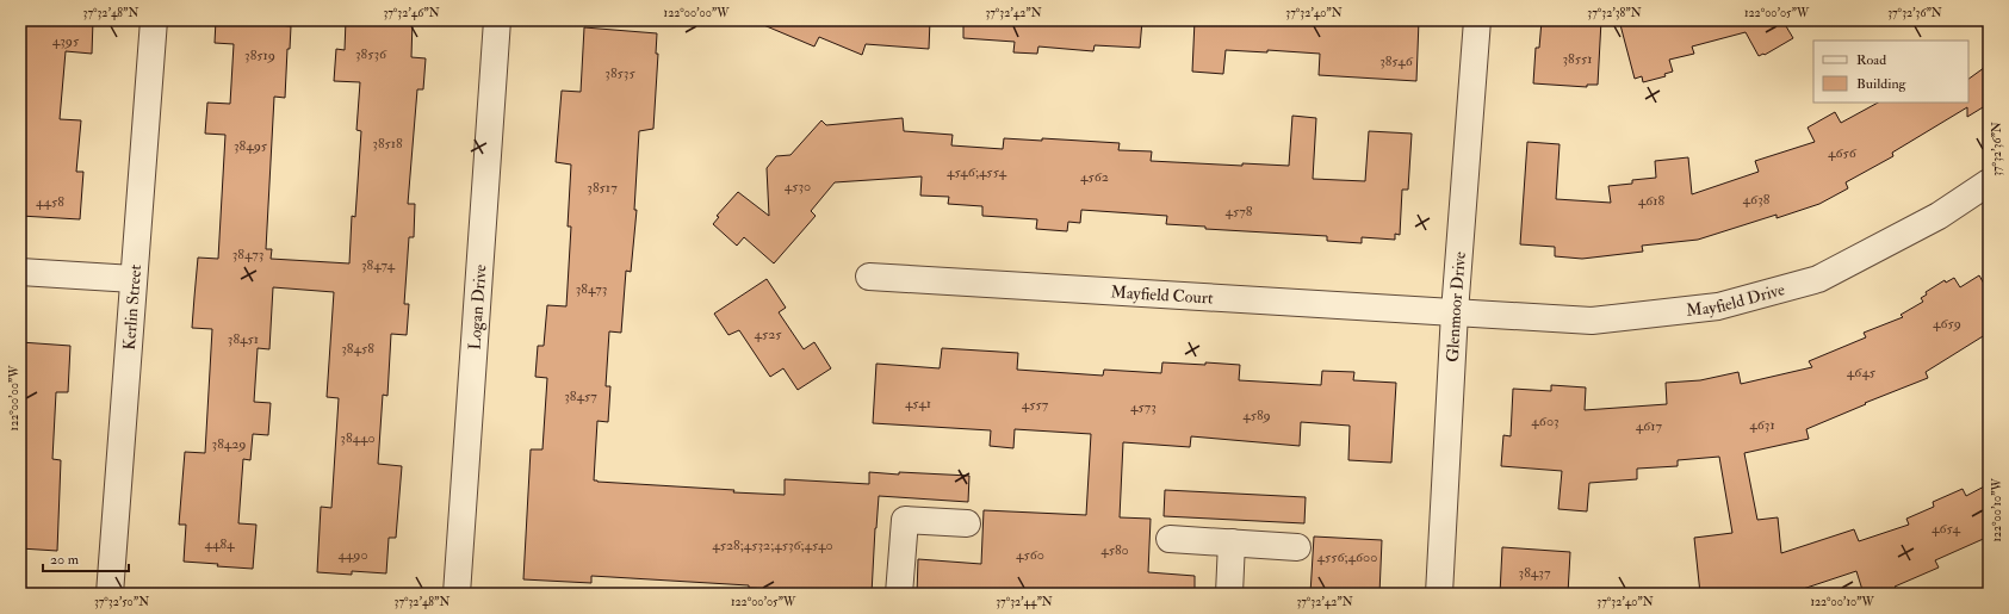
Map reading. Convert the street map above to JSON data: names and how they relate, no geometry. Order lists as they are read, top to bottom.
{
  "streets": {
    "street": [
      "Mayfield Court",
      "Mayfield Drive",
      "Kerlin Street",
      "Glenmoor Drive",
      "Logan Drive"
    ]
  },
  "crossings": [
    ["Mayfield Court", "Mayfield Drive"],
    ["Mayfield Court", "Glenmoor Drive"],
    ["Mayfield Drive", "Glenmoor Drive"]
  ],
  "house_numbers": [
    "4395",
    "38536",
    "38519",
    "38551",
    "38546",
    "38535",
    "38518",
    "38495",
    "4656",
    "4546;4554",
    "4562",
    "4530",
    "38517",
    "4638",
    "4618",
    "4458",
    "4578",
    "38473",
    "38474",
    "38473",
    "4659",
    "4525",
    "38451",
    "38458",
    "4645",
    "38457",
    "4541",
    "4557",
    "4573",
    "4589",
    "4603",
    "4631",
    "4617",
    "38440",
    "38429",
    "4654",
    "4484",
    "4528;4532;4536;4540",
    "4580",
    "4490",
    "4560",
    "4556;4600",
    "38437"
  ],
  "legend": ["Road", "Building"],
  "scale_bar": "20 m",
  "coordinates": [
    "37°32'48\"N",
    "37°32'46\"N",
    "122°00'00\"W",
    "37°32'42\"N",
    "37°32'40\"N",
    "37°32'38\"N",
    "122°00'05\"W",
    "37°32'36\"N",
    "122°00'10\"W",
    "37°32'50\"N",
    "37°32'44\"N"
  ]
}
